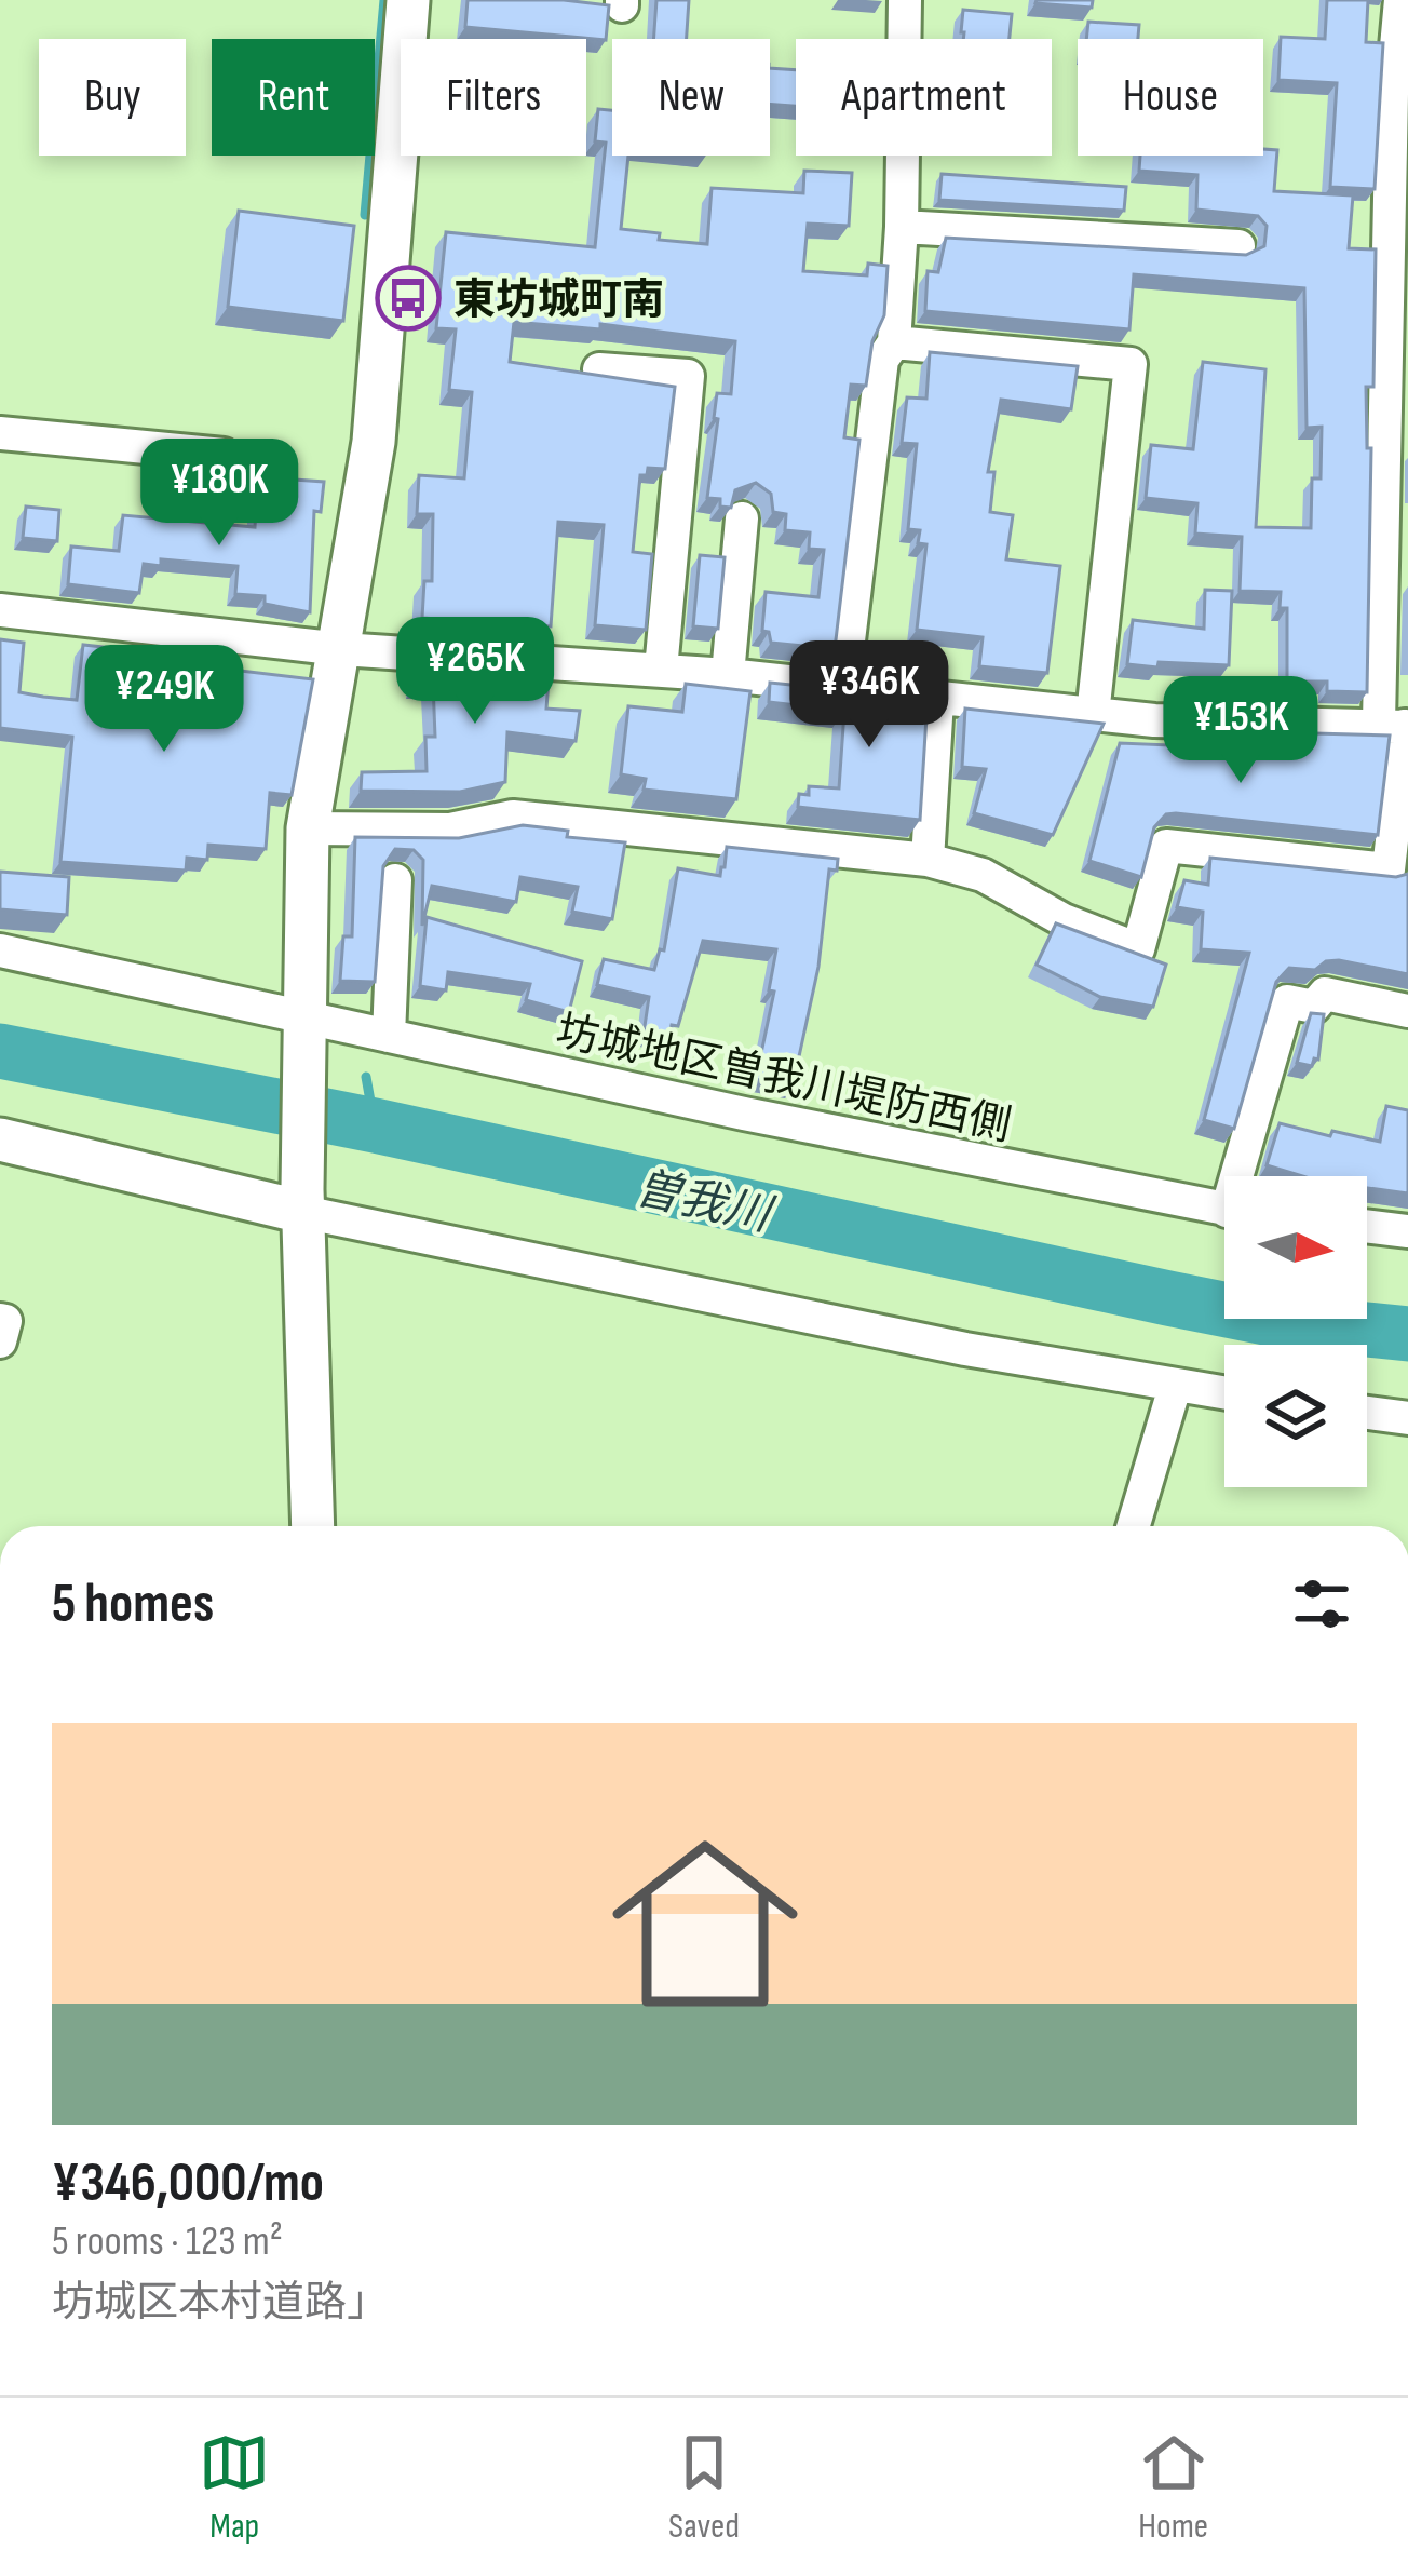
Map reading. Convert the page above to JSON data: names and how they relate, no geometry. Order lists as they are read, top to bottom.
{
  "streets": {
    "street": ["坊城地区曽我川堤防西側"]
  },
  "water": ["曽我川"],
  "places": {
    "bus stop": ["東坊城町南"]
  },
  "north": "right",
  "page": {
    "chip": [
      "Buy",
      "Rent",
      "Filters",
      "New",
      "Apartment",
      "House"
    ],
    "price": [
      "¥180K",
      "¥265K",
      "¥346K",
      "¥249K",
      "¥153K"
    ],
    "heading": "5 homes",
    "list": [
      {
        "name": "¥346,000/mo",
        "note": "5 rooms · 123 m² · 坊城区本村道路」"
      }
    ],
    "tabs": ["Map", "Saved", "Home"]
  }
}
